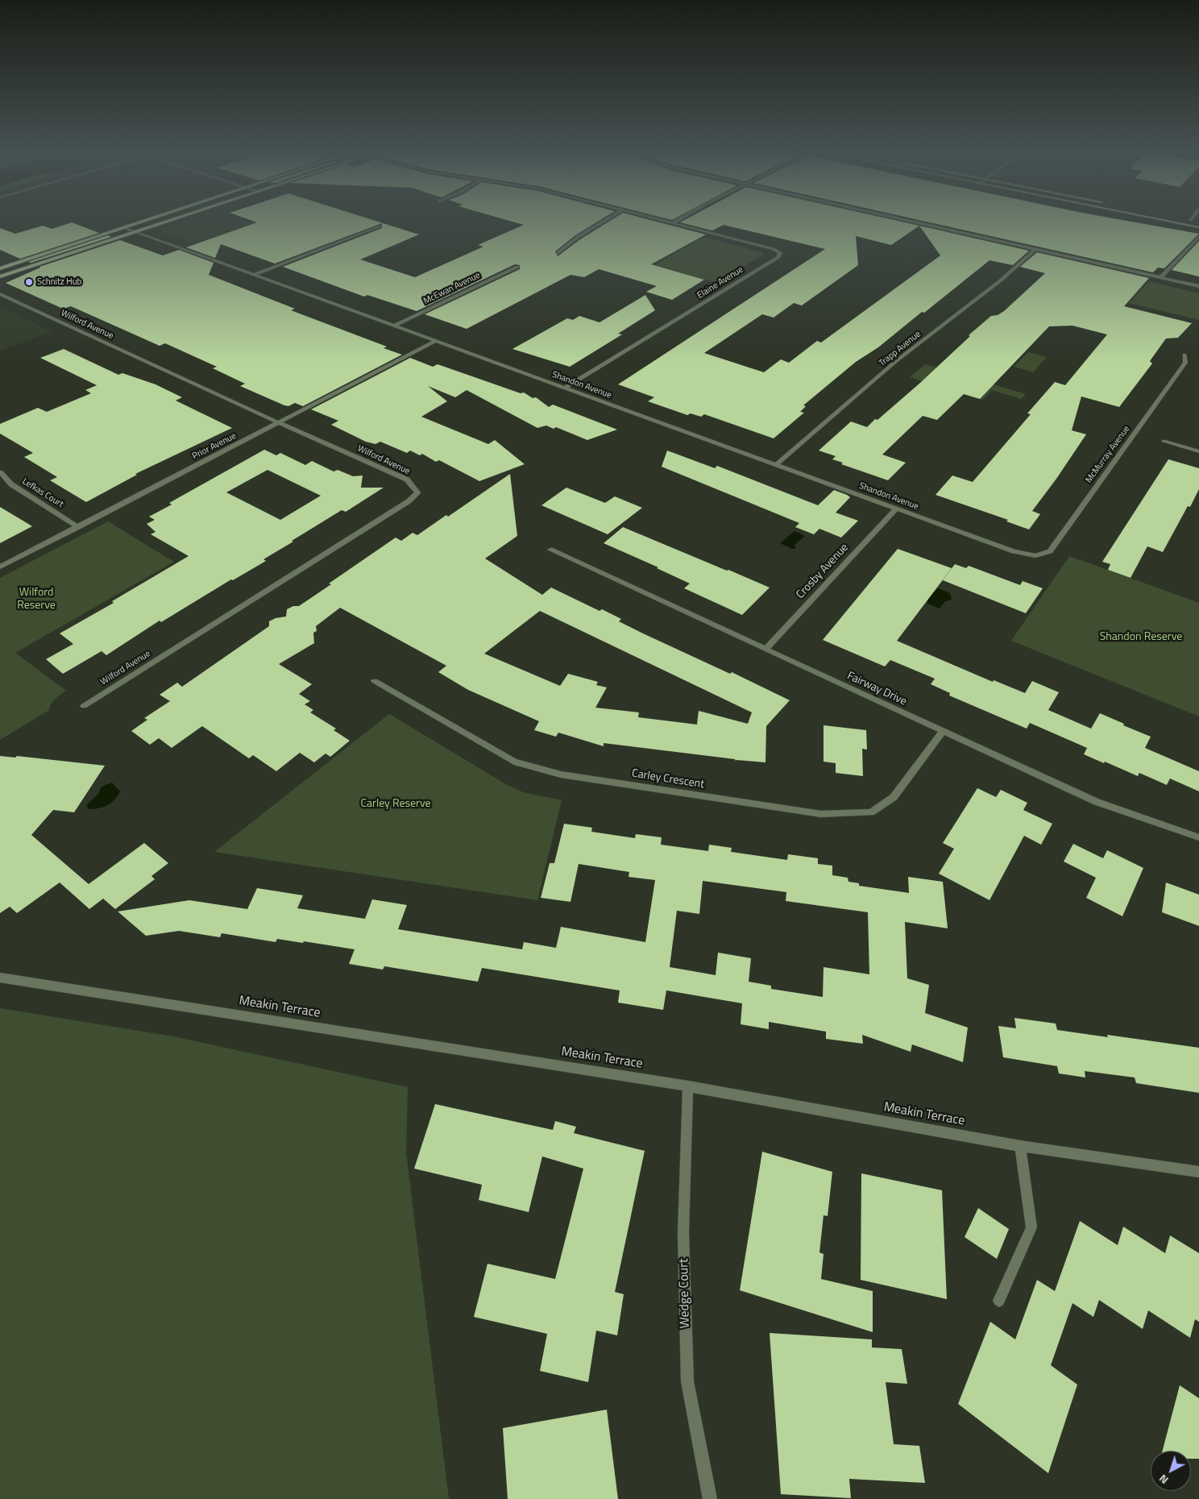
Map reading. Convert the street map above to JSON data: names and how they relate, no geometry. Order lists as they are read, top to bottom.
{
  "streets": {
    "street": [
      "Elaine Avenue",
      "McEwan Avenue",
      "Wilford Avenue",
      "Trapp Avenue",
      "Shandon Avenue",
      "Prior Avenue",
      "McMurray Avenue",
      "Lefkas Court",
      "Crosby Avenue",
      "Fairway Drive",
      "Carley Crescent",
      "Meakin Terrace",
      "Wedge Court"
    ]
  },
  "crossings": [
    ["Elaine Avenue", "Shandon Avenue"],
    ["McEwan Avenue", "Shandon Avenue"],
    ["Wilford Avenue", "Prior Avenue"],
    ["Trapp Avenue", "Shandon Avenue"],
    ["Shandon Avenue", "Prior Avenue"],
    ["Shandon Avenue", "McMurray Avenue"],
    ["Shandon Avenue", "Crosby Avenue"],
    ["Prior Avenue", "Lefkas Court"],
    ["Crosby Avenue", "Fairway Drive"],
    ["Fairway Drive", "Carley Crescent"],
    ["Meakin Terrace", "Wedge Court"]
  ],
  "parks": ["Wilford Reserve", "Shandon Reserve", "Carley Reserve"],
  "places": ["Schnitz Hub"],
  "north": "bottom left"
}
